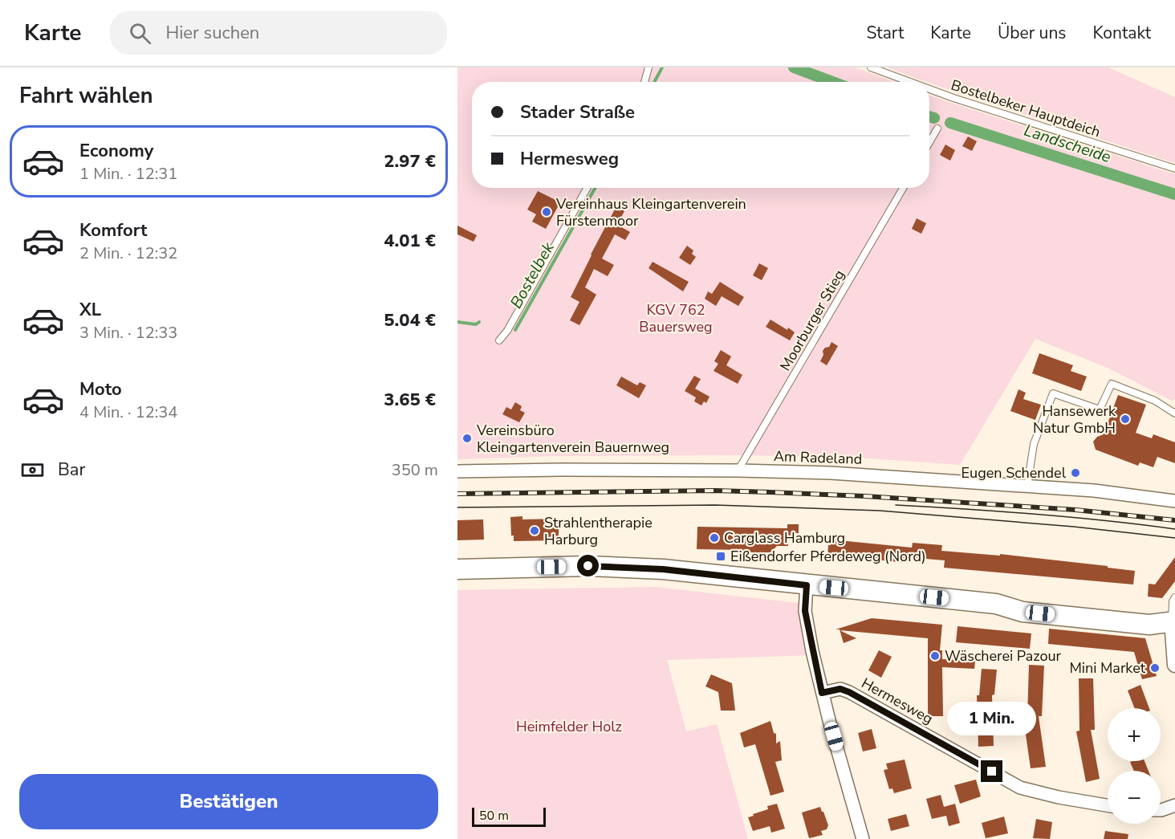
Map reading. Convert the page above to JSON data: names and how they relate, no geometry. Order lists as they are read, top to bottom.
{
  "streets": {
    "street": ["Am Radeland", "Hermesweg"],
    "lane": ["Bostelbeker Hauptdeich", "Moorburger Stieg"]
  },
  "crossings": [
    ["Moorburger Stieg", "Am Radeland"]
  ],
  "water": ["Landscheide", "Bostelbek"],
  "parks": ["KGV 762 Bauersweg", "Heimfelder Holz"],
  "places": {
    "other": [
      "Vereinhaus Kleingartenverein Fürstenmoor",
      "Hansewerk Natur GmbH",
      "Vereinsbüro Kleingartenverein Bauernweg",
      "Eugen Schendel",
      "Strahlentherapie Harburg",
      "Carglass Hamburg",
      "Wäscherei Pazour",
      "Mini Market"
    ],
    "transit": ["Eißendorfer Pferdeweg (Nord)"]
  },
  "scale_bar": "50 m",
  "page": {
    "header": "Karte",
    "search": "Hier suchen",
    "nav": [
      "Start",
      "Karte",
      "Über uns",
      "Kontakt"
    ],
    "heading": "Fahrt wählen",
    "banner": ["Stader Straße", "Hermesweg"],
    "list": [
      {
        "name": "Economy",
        "note": "1 Min. · 12:31",
        "value": "2.97 €"
      },
      {
        "name": "Komfort",
        "note": "2 Min. · 12:32",
        "value": "4.01 €"
      },
      {
        "name": "XL",
        "note": "3 Min. · 12:33",
        "value": "5.04 €"
      },
      {
        "name": "Moto",
        "note": "4 Min. · 12:34",
        "value": "3.65 €"
      }
    ],
    "pay": ["Bar", "350 m"],
    "bubble": "1 Min.",
    "map_buttons": ["+", "−"],
    "buttons": "Bestätigen",
    "scale": "50 m"
  }
}
